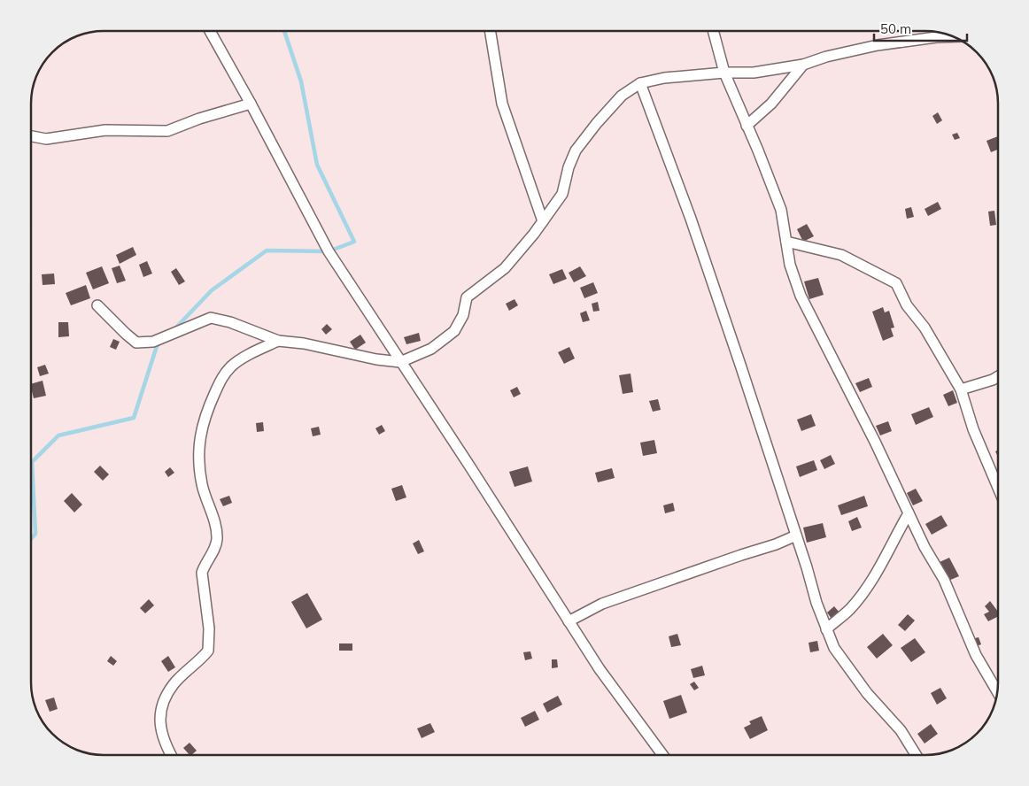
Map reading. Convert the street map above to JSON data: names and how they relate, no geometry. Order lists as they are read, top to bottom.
{
  "scale_bar": "50 m"
}
